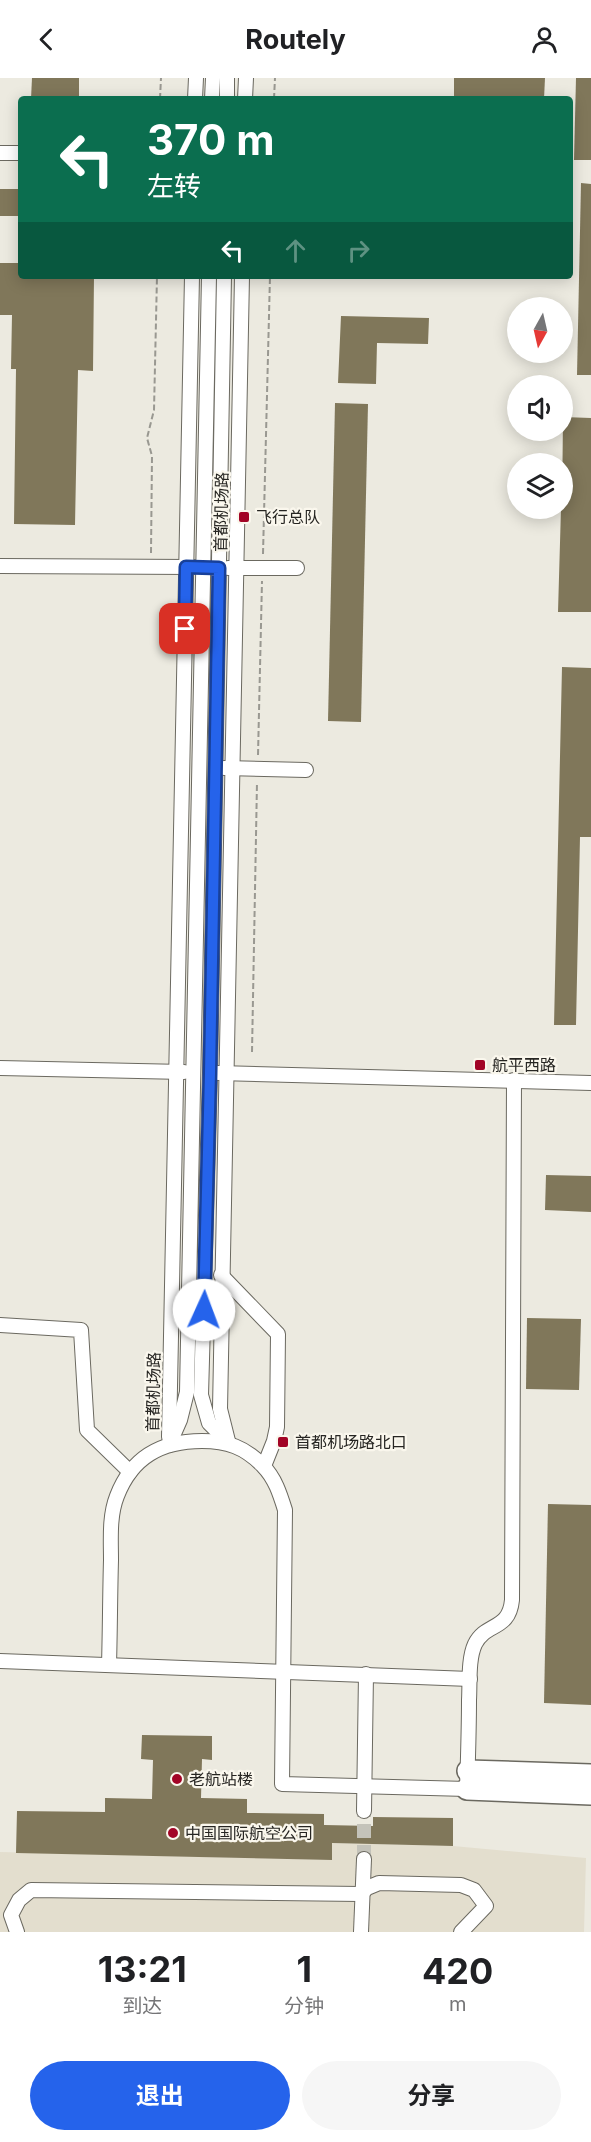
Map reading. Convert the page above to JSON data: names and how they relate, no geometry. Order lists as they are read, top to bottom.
{
  "streets": {
    "street": ["首都机场路"]
  },
  "places": {
    "transit": ["飞行总队", "航平西路", "首都机场路北口"],
    "other": ["老航站楼", "中国国际航空公司"]
  },
  "north": "bottom",
  "page": {
    "header": "Routely",
    "turn": ["370 m", "左转"],
    "eta": [
      "13:21",
      "到达",
      "1",
      "分钟",
      "420",
      "m"
    ],
    "buttons": ["退出", "分享"]
  }
}
